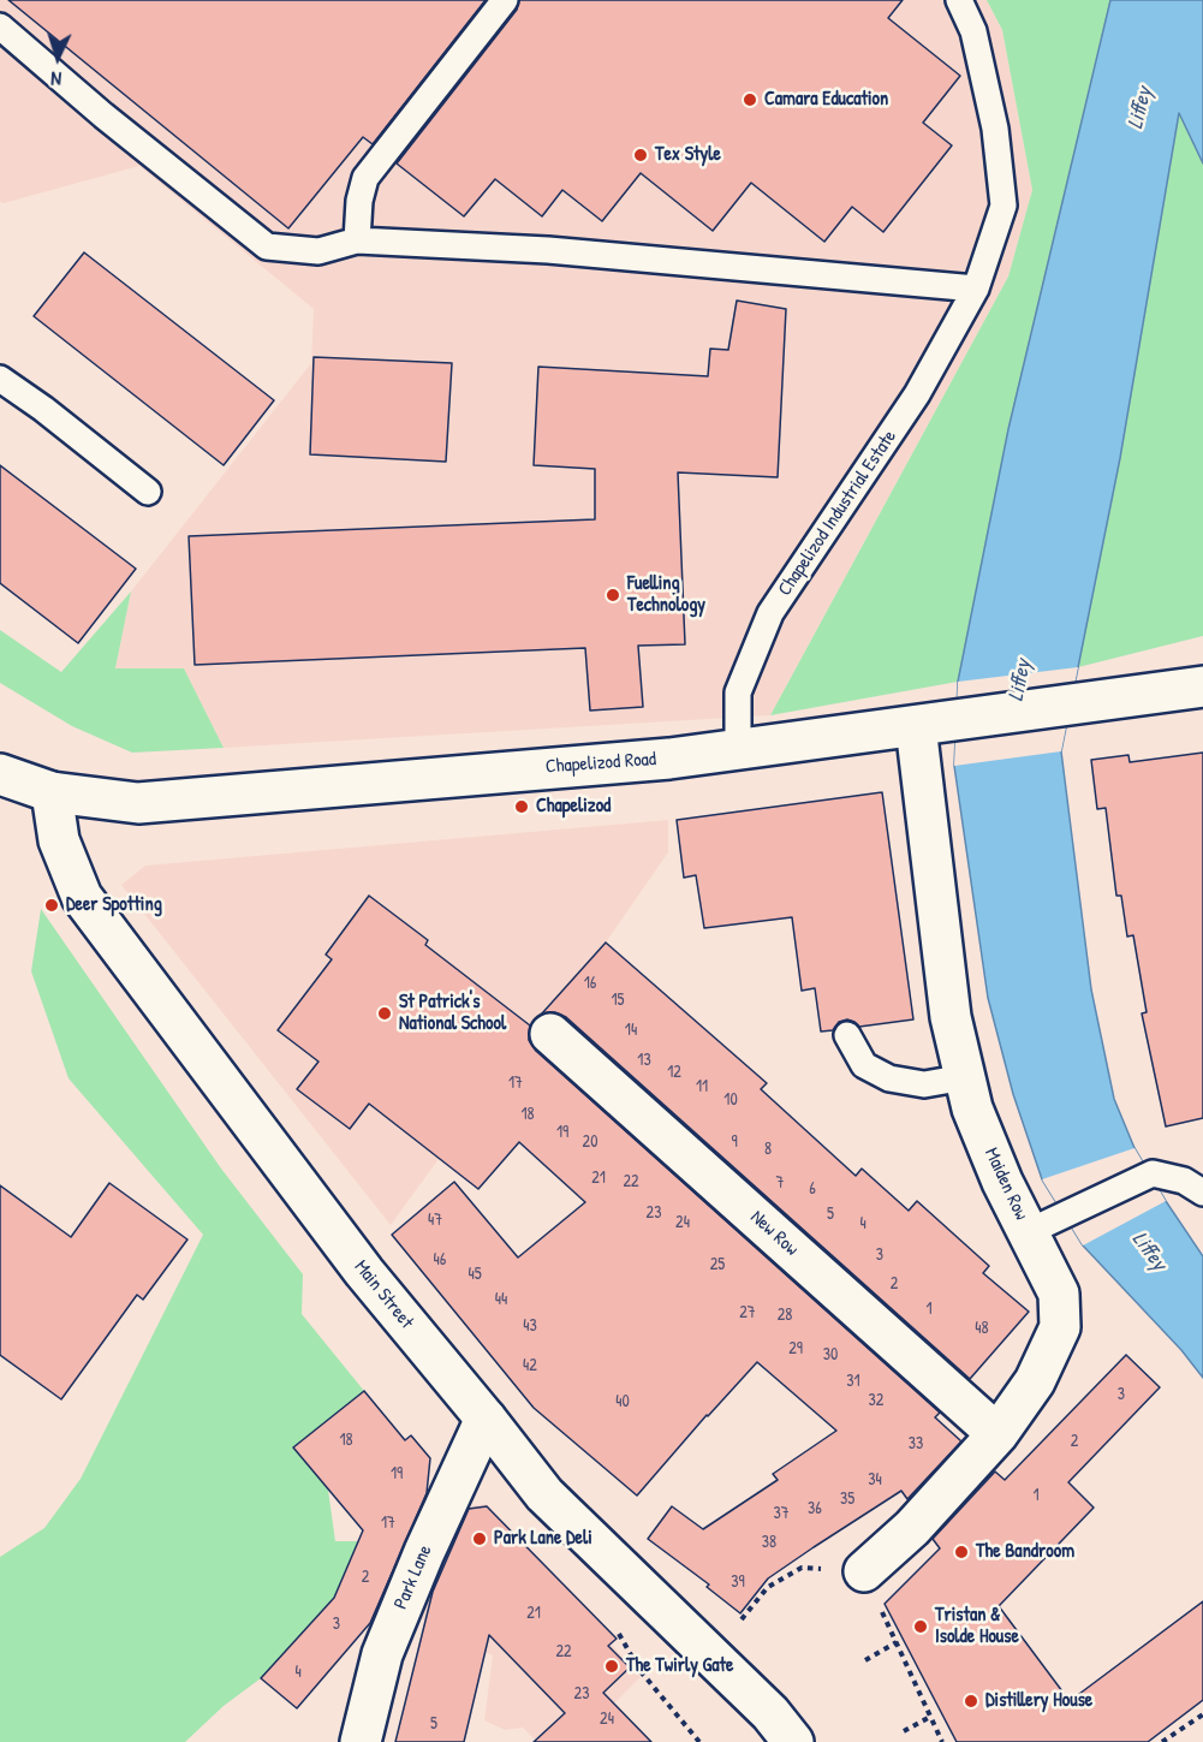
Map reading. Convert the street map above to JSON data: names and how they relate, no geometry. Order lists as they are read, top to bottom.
{
  "streets": {
    "street": [
      "Chapelizod Road",
      "Maiden Row",
      "New Row",
      "Main Street",
      "Park Lane"
    ],
    "lane": ["Chapelizod Industrial Estate"]
  },
  "crossings": [
    ["Chapelizod Industrial Estate", "Chapelizod Road"],
    ["Chapelizod Road", "Maiden Row"],
    ["Chapelizod Road", "Main Street"],
    ["Maiden Row", "New Row"],
    ["Main Street", "Park Lane"]
  ],
  "water": ["Liffey"],
  "places": [
    "Camara Education",
    "Tex Style",
    "Fuelling Technology",
    "Chapelizod",
    "Deer Spotting",
    "St Patrick's National School",
    "Park Lane Deli",
    "The Bandroom",
    "Tristan & Isolde House",
    "The Twirly Gate",
    "Distillery House"
  ],
  "house_numbers": [
    "16",
    "15",
    "14",
    "13",
    "12",
    "17",
    "11",
    "10",
    "18",
    "19",
    "20",
    "9",
    "8",
    "21",
    "22",
    "7",
    "6",
    "23",
    "5",
    "47",
    "24",
    "4",
    "3",
    "46",
    "25",
    "45",
    "2",
    "44",
    "1",
    "27",
    "28",
    "43",
    "48",
    "29",
    "30",
    "42",
    "31",
    "3",
    "32",
    "40",
    "18",
    "2",
    "33",
    "19",
    "34",
    "1",
    "35",
    "36",
    "37",
    "17",
    "38",
    "2",
    "39",
    "21",
    "3",
    "22",
    "4",
    "23",
    "24",
    "5"
  ],
  "north": "bottom"
}
